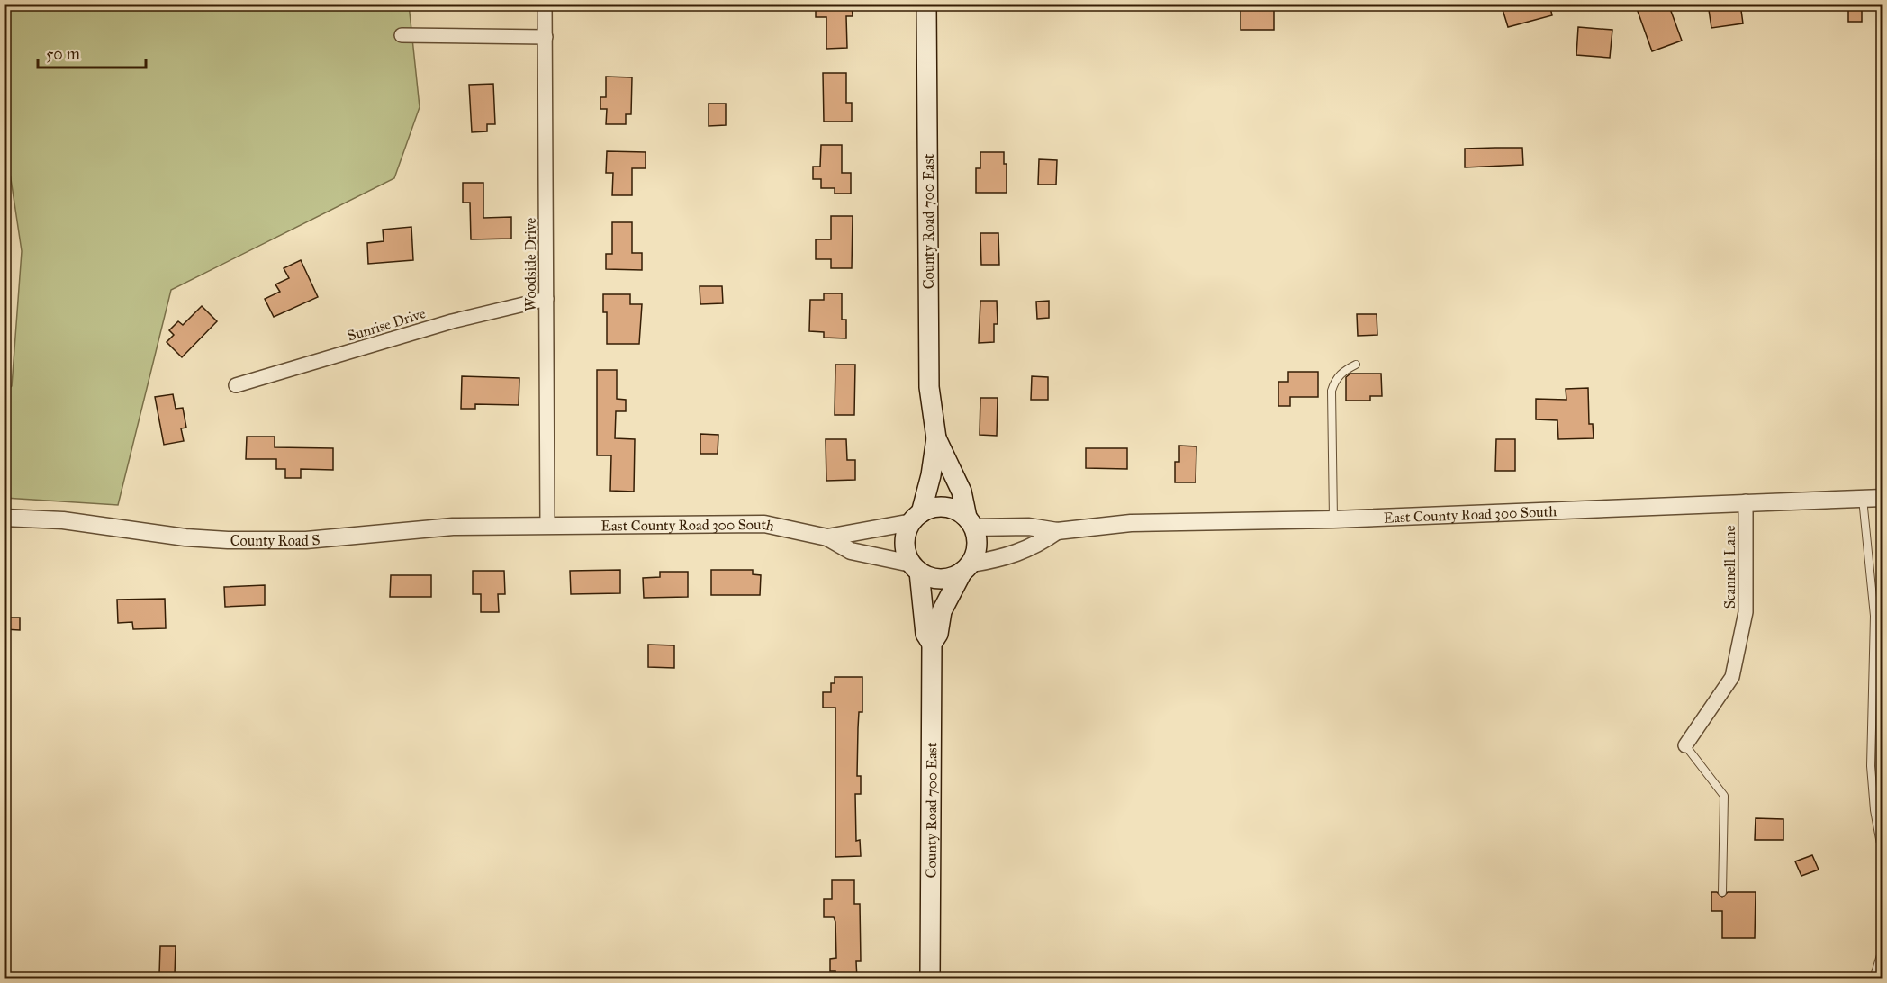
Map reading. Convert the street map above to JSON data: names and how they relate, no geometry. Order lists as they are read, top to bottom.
{
  "streets": {
    "main road": ["County Road 700 East"],
    "street": [
      "Woodside Drive",
      "Sunrise Drive",
      "East County Road 300 South",
      "County Road S",
      "Scannell Lane"
    ]
  },
  "crossings": [
    ["County Road 700 East", "East County Road 300 South"],
    ["Woodside Drive", "Sunrise Drive"],
    ["Woodside Drive", "East County Road 300 South"],
    ["Woodside Drive", "County Road S"],
    ["East County Road 300 South", "County Road S"],
    ["East County Road 300 South", "Scannell Lane"]
  ],
  "scale_bar": "50 m"
}
